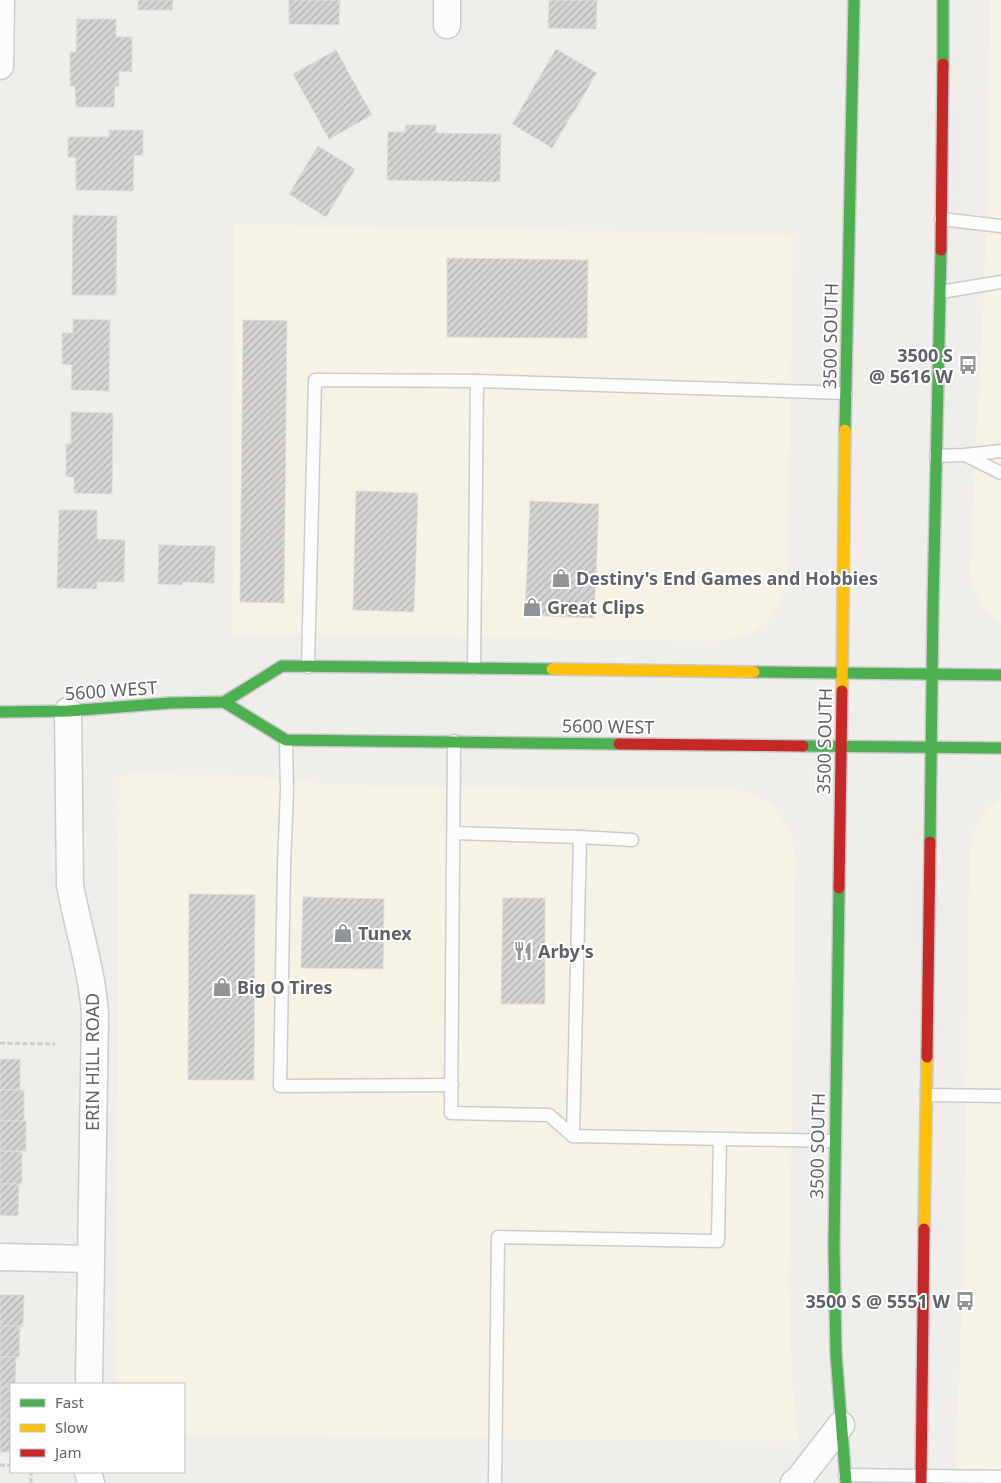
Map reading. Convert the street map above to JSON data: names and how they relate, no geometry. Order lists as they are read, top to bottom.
{
  "streets": {
    "main road": ["3500 SOUTH", "5600 WEST"],
    "street": ["ERIN HILL ROAD"]
  },
  "crossings": [
    ["3500 SOUTH", "5600 WEST"],
    ["5600 WEST", "ERIN HILL ROAD"]
  ],
  "places": {
    "bus stop": ["3500 S @ 5616 W", "3500 S @ 5551 W"],
    "shop": [
      "Destiny's End Games and Hobbies",
      "Great Clips",
      "Tunex",
      "Big O Tires"
    ],
    "restaurant": ["Arby's"]
  },
  "legend": ["Fast", "Slow", "Jam"]
}
